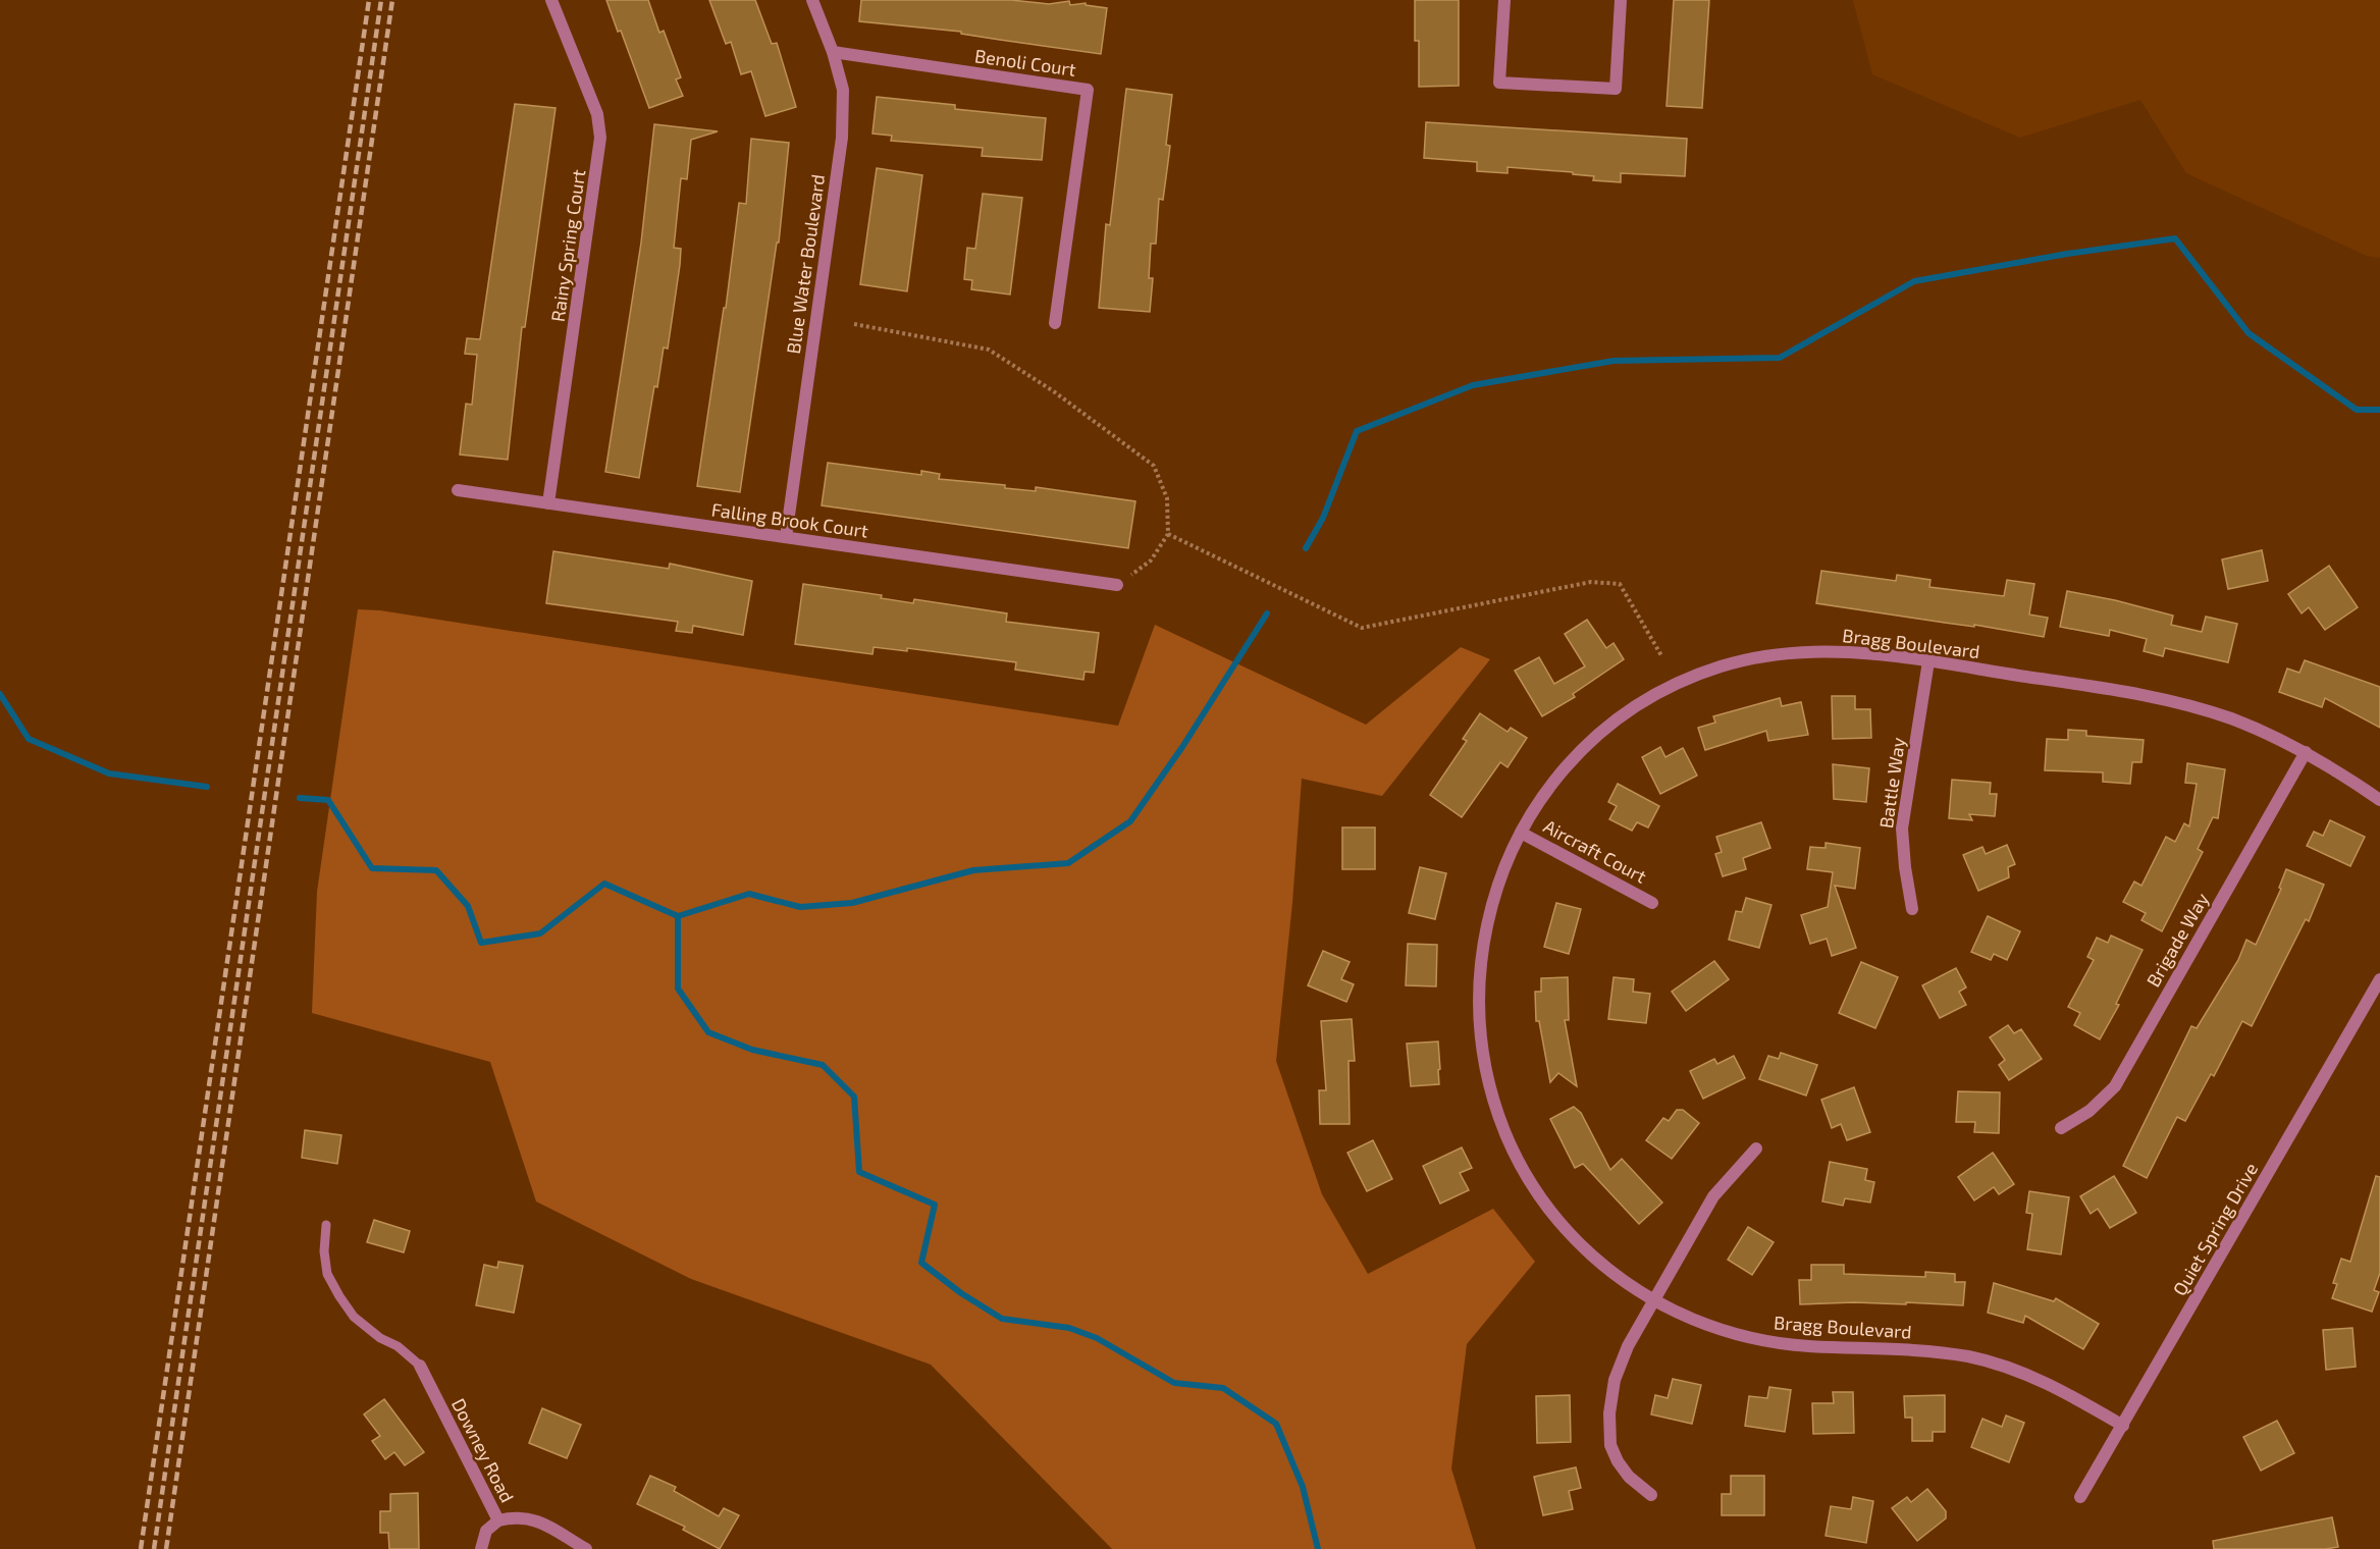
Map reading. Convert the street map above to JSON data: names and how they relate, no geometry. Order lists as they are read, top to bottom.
{
  "streets": {
    "street": [
      "Benoli Court",
      "Rainy Spring Court",
      "Blue Water Boulevard",
      "Falling Brook Court",
      "Bragg Boulevard",
      "Battle Way",
      "Aircraft Court",
      "Brigade Way",
      "Quiet Spring Drive",
      "Downey Road"
    ]
  },
  "crossings": [
    ["Benoli Court", "Blue Water Boulevard"],
    ["Rainy Spring Court", "Falling Brook Court"],
    ["Blue Water Boulevard", "Falling Brook Court"],
    ["Bragg Boulevard", "Battle Way"],
    ["Bragg Boulevard", "Aircraft Court"],
    ["Bragg Boulevard", "Brigade Way"],
    ["Bragg Boulevard", "Quiet Spring Drive"]
  ]
}
